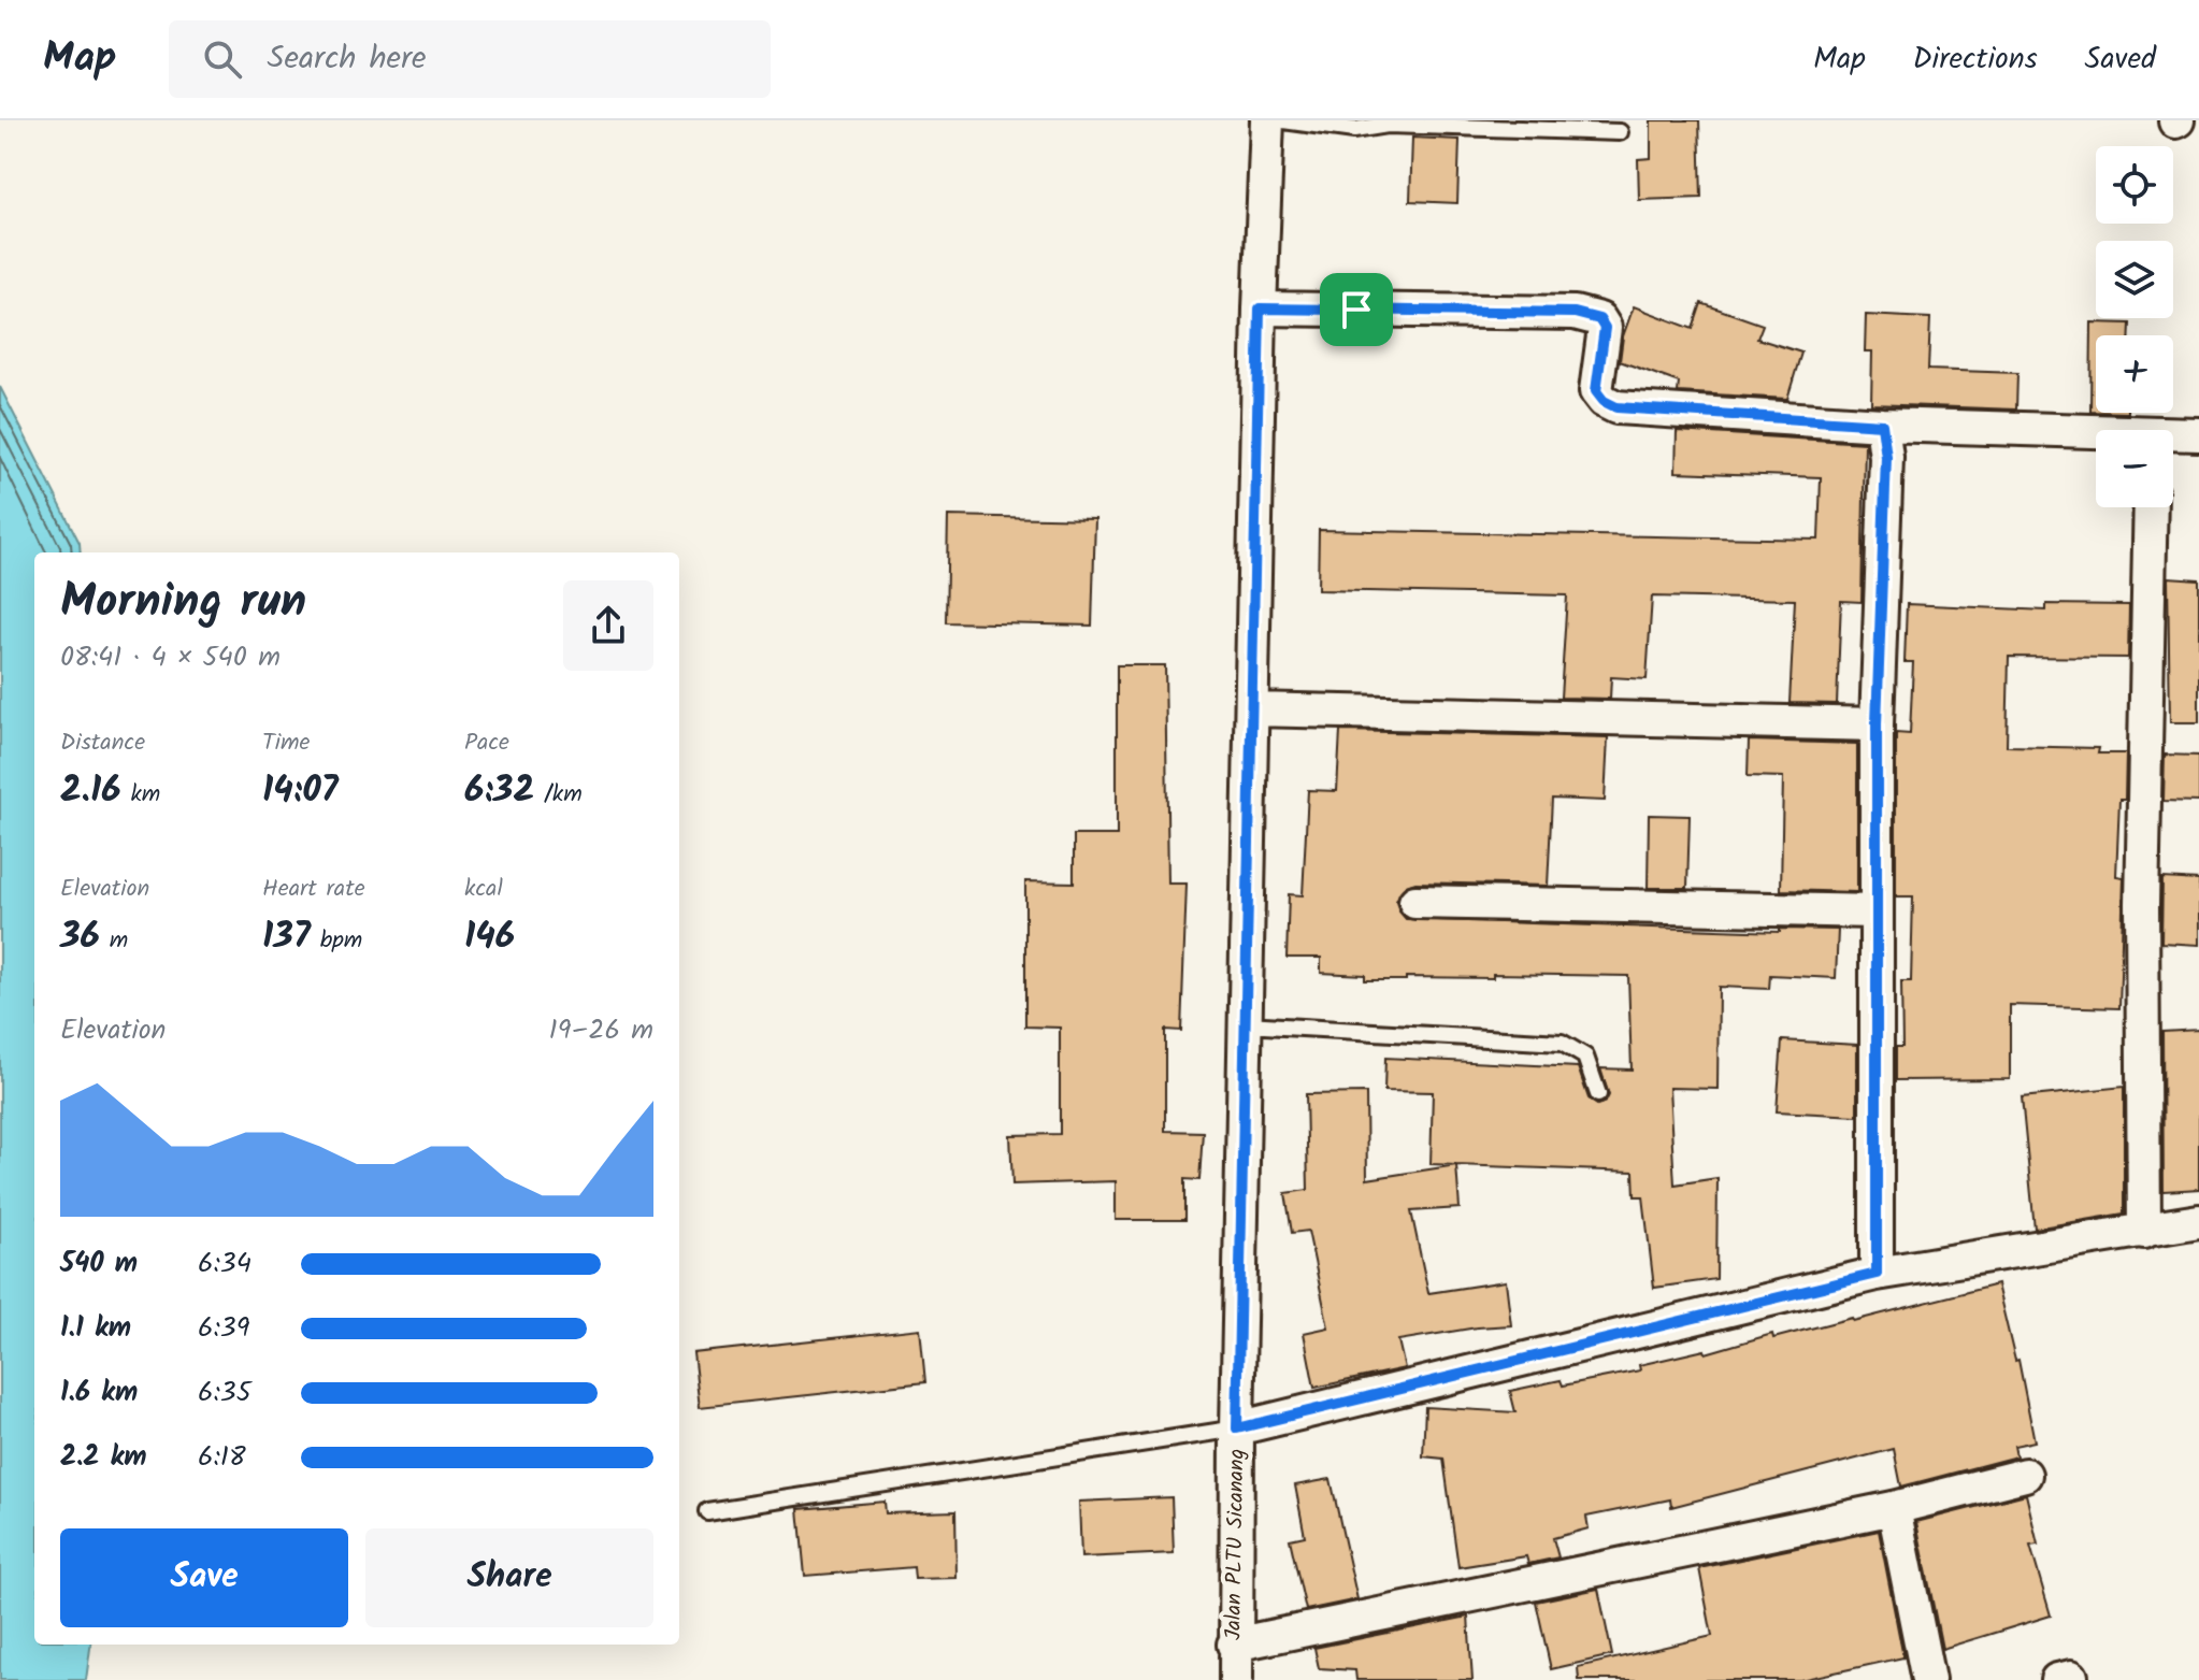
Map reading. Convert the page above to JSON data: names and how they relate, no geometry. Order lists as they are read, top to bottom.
{
  "streets": {
    "street": ["Jalan PLTU Sicanang"]
  },
  "page": {
    "header": "Map",
    "search": "Search here",
    "nav": ["Map", "Directions", "Saved"],
    "map_buttons": ["+", "−"],
    "heading": ["Morning run", "08:41 · 4 × 540 m"],
    "stats": [
      ["Distance", "2.16 km"],
      ["Time", "14:07"],
      ["Pace", "6:32 /km"],
      ["Elevation", "36 m"],
      ["Heart rate", "137 bpm"],
      ["kcal", "146"]
    ],
    "chart": ["Elevation", "19–26 m"],
    "list": [
      {
        "name": "540 m",
        "note": "6:34"
      },
      {
        "name": "1.1 km",
        "note": "6:39"
      },
      {
        "name": "1.6 km",
        "note": "6:35"
      },
      {
        "name": "2.2 km",
        "note": "6:18"
      }
    ],
    "buttons": ["Save", "Share"]
  }
}
